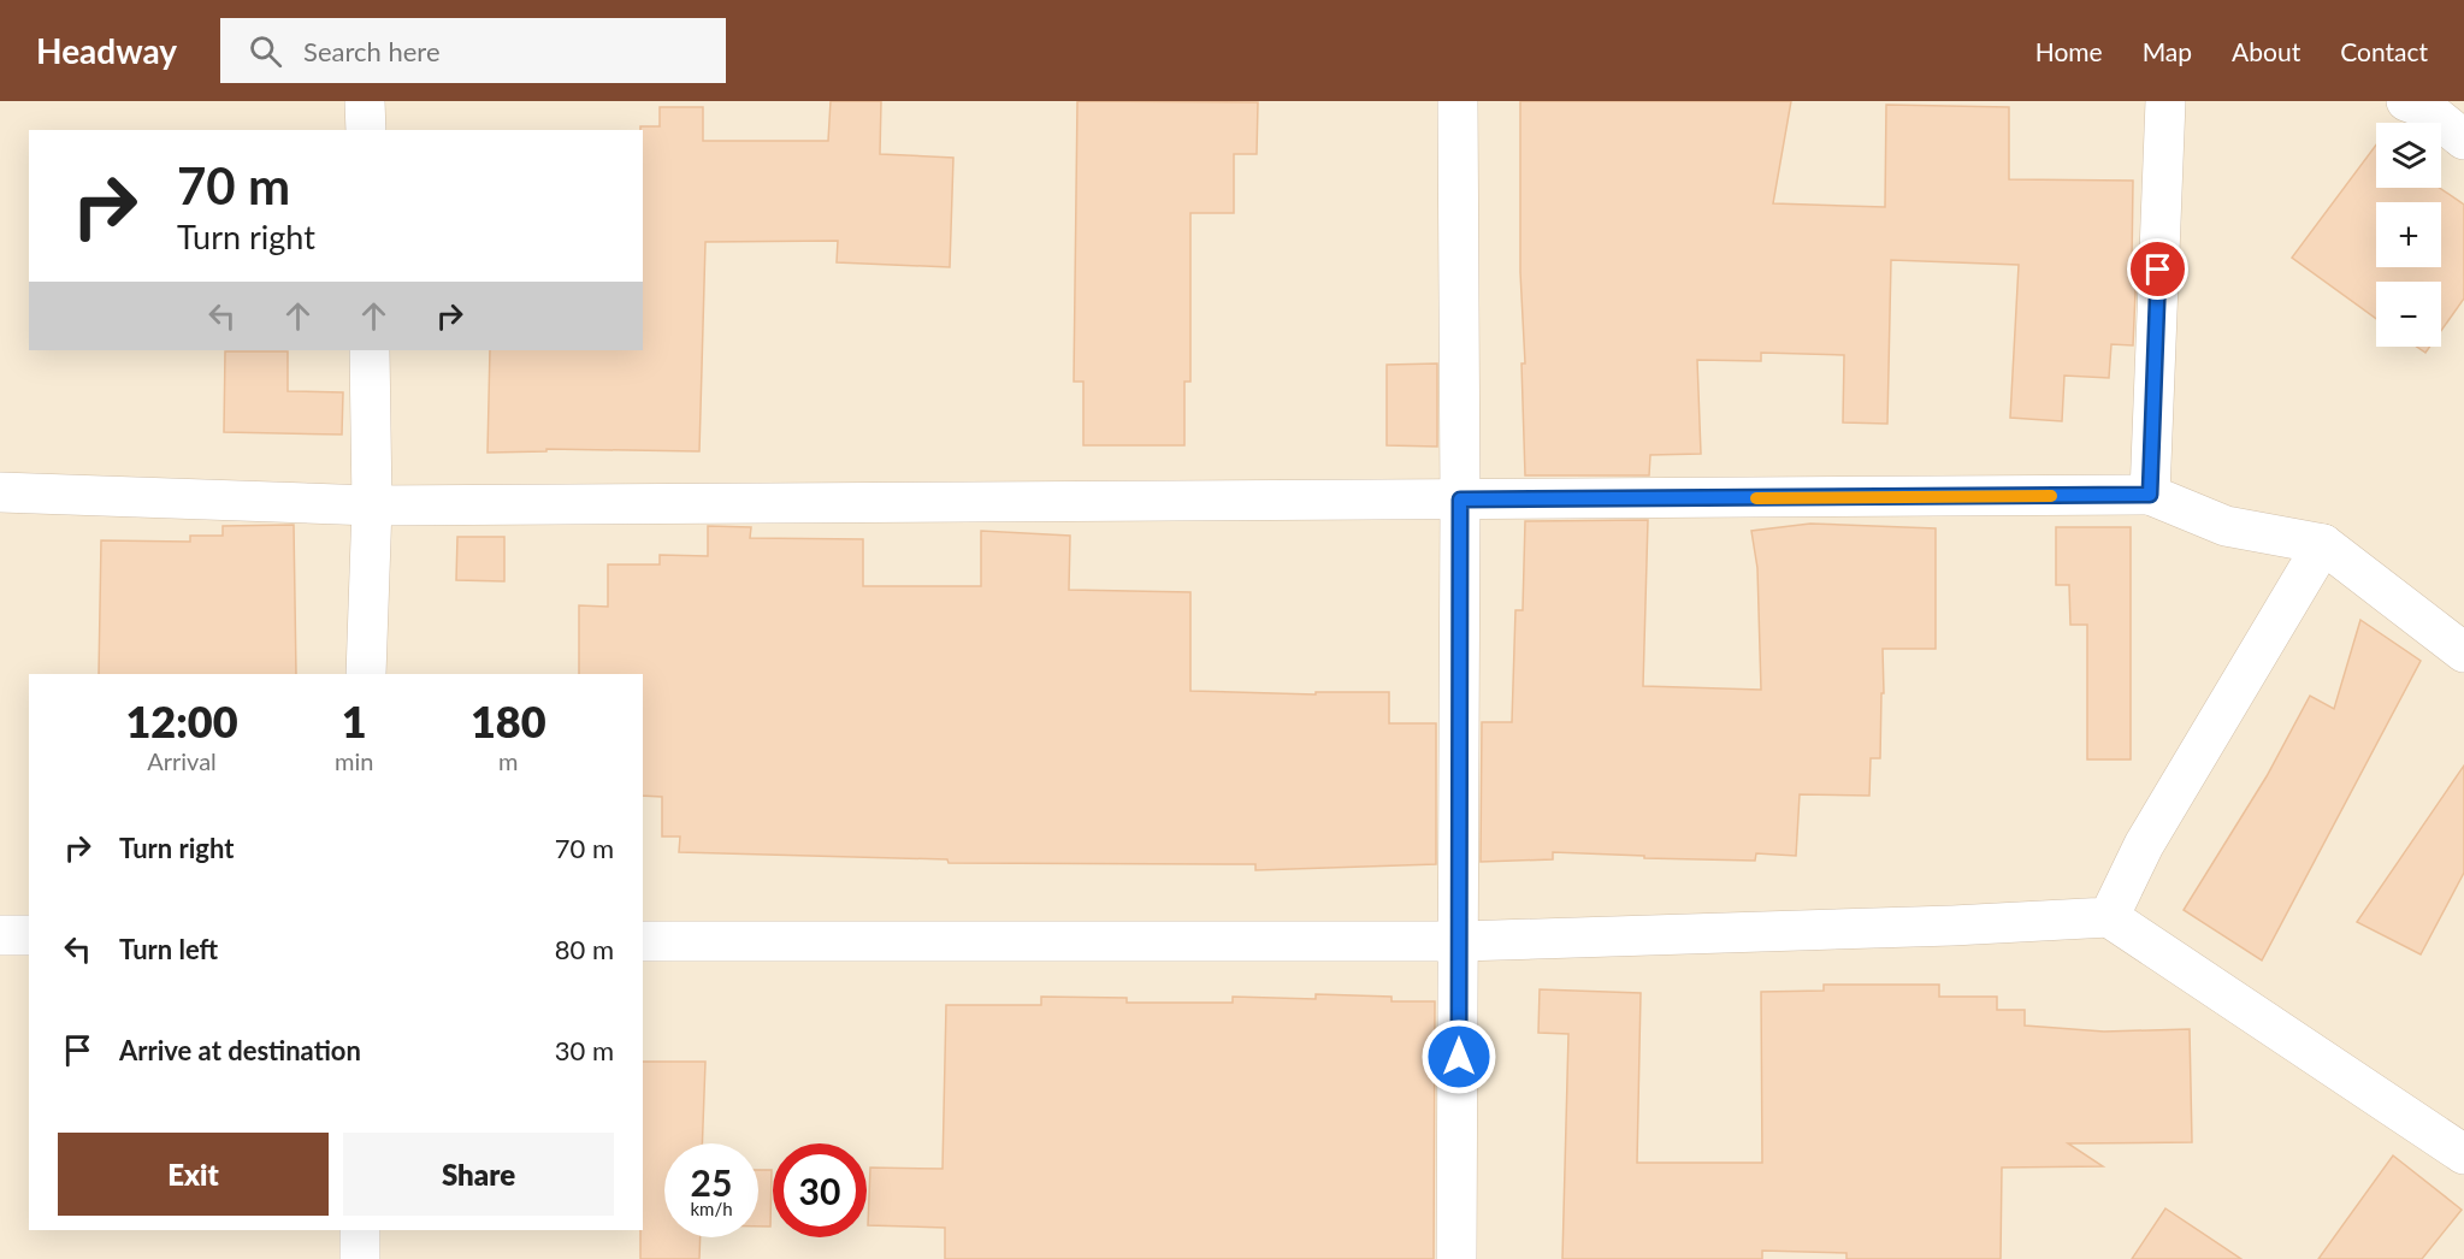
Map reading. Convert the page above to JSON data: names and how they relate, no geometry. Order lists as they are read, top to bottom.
{
  "page": {
    "header": "Headway",
    "search": "Search here",
    "nav": [
      "Home",
      "Map",
      "About",
      "Contact"
    ],
    "map_buttons": ["+", "−"],
    "turn": ["70 m", "Turn right"],
    "eta": [
      "12:00",
      "Arrival",
      "1",
      "min",
      "180",
      "m"
    ],
    "list": [
      {
        "name": "Turn right",
        "value": "70 m"
      },
      {
        "name": "Turn left",
        "value": "80 m"
      },
      {
        "name": "Arrive at destination",
        "value": "30 m"
      }
    ],
    "buttons": ["Exit", "Share"],
    "speed": "25 km/h",
    "limit": "30"
  }
}
